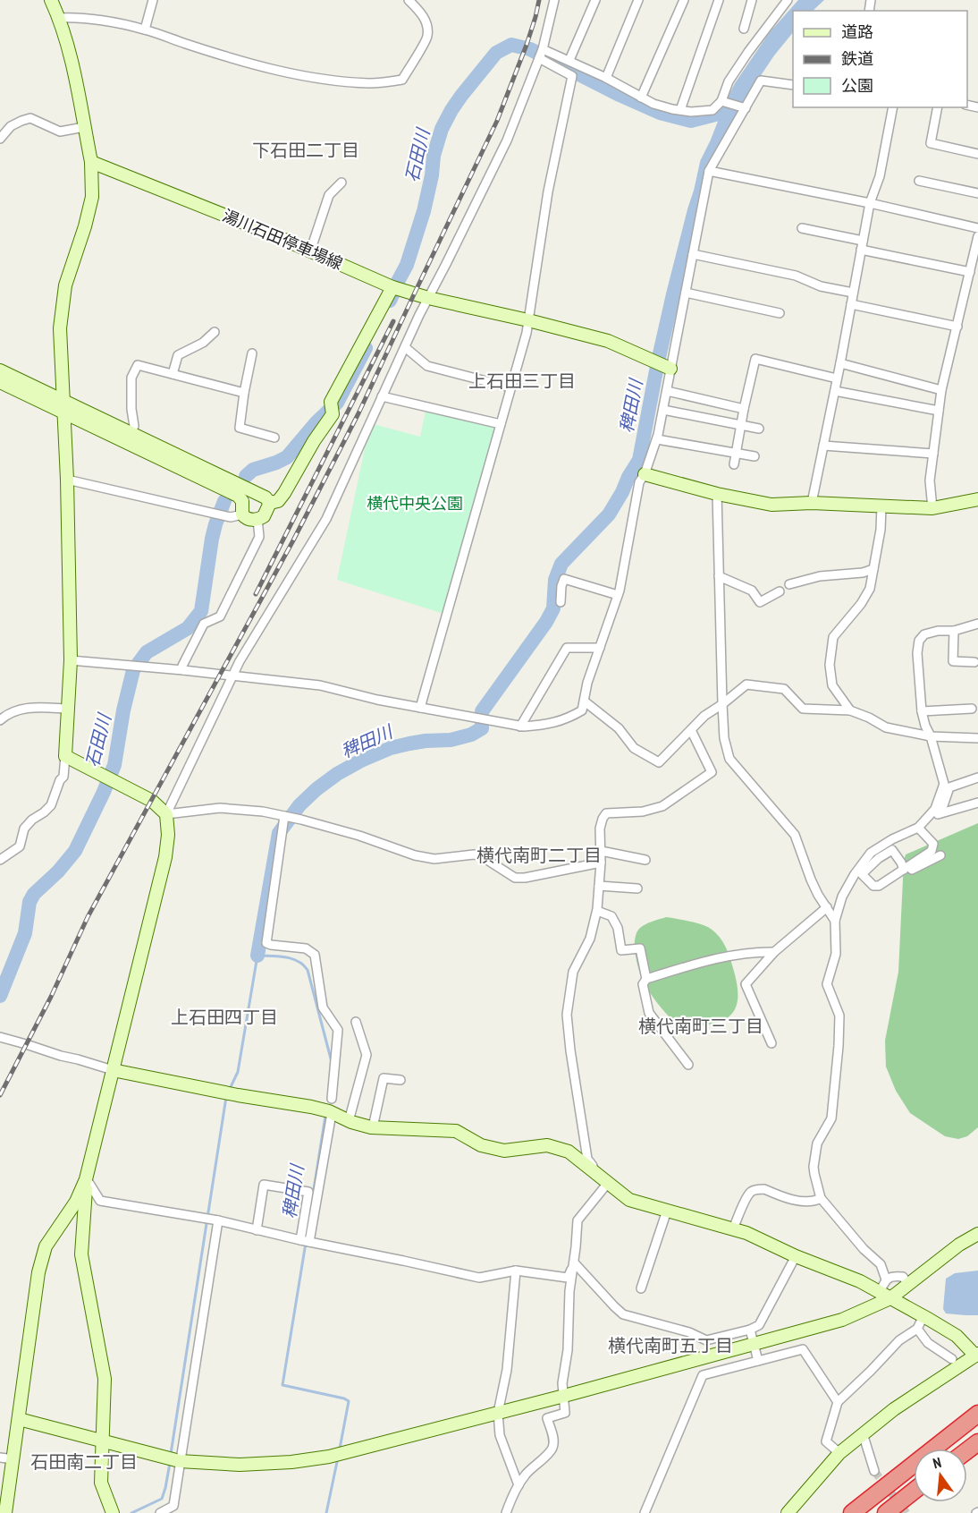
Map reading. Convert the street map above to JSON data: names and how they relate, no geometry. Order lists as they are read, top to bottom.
{
  "streets": {
    "street": ["湯川石田停車場線"]
  },
  "districts": [
    "下石田二丁目",
    "上石田三丁目",
    "横代南町二丁目",
    "上石田四丁目",
    "横代南町三丁目",
    "横代南町五丁目",
    "石田南二丁目"
  ],
  "water": ["石田川", "稗田川"],
  "parks": ["横代中央公園"],
  "legend": ["道路", "鉄道", "公園"],
  "north": "top"
}
